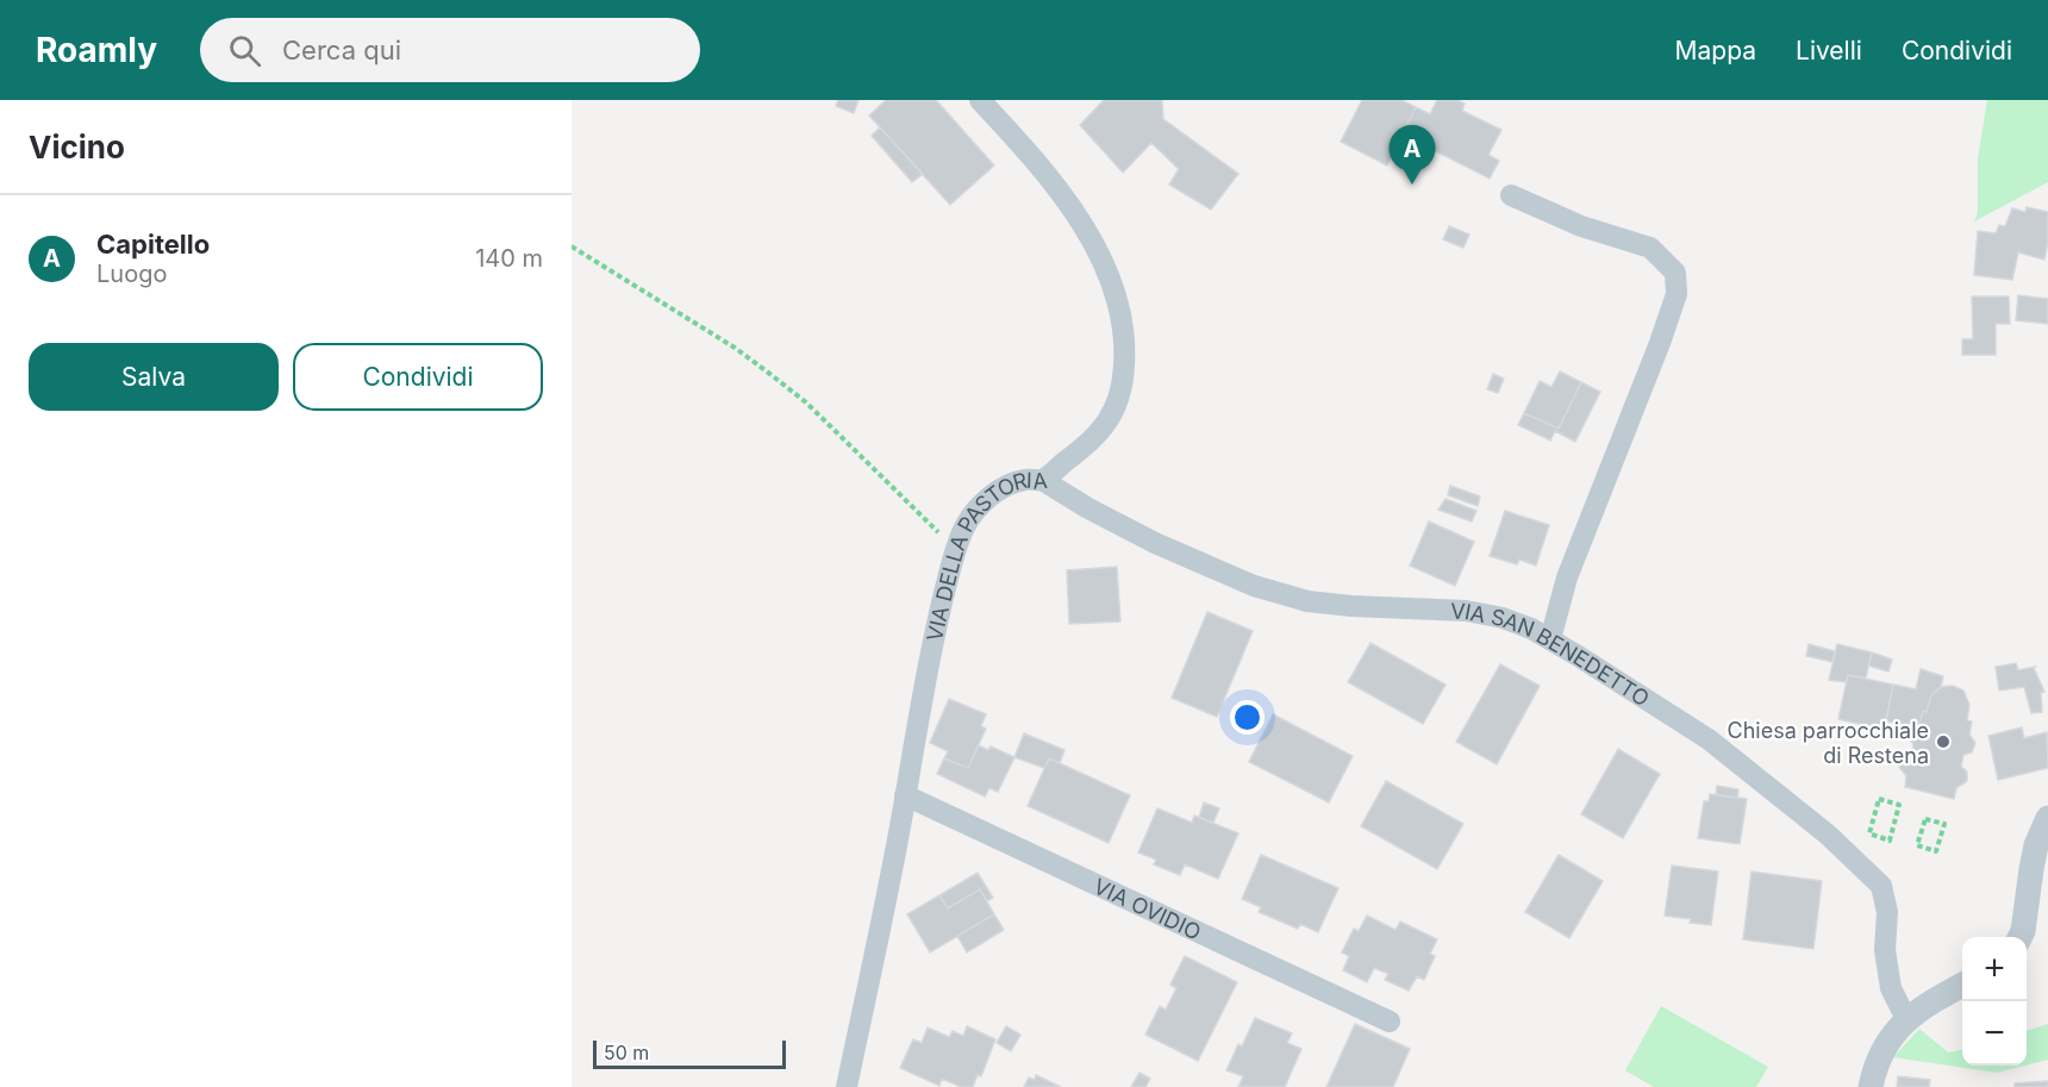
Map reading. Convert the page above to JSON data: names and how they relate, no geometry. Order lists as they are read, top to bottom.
{
  "streets": {
    "street": ["VIA DELLA PASTORIA", "VIA SAN BENEDETTO", "VIA OVIDIO"]
  },
  "crossings": [
    ["VIA DELLA PASTORIA", "VIA SAN BENEDETTO"],
    ["VIA DELLA PASTORIA", "VIA OVIDIO"]
  ],
  "places": ["Chiesa parrocchiale di Restena"],
  "scale_bar": "50 m",
  "page": {
    "header": "Roamly",
    "search": "Cerca qui",
    "nav": ["Mappa", "Livelli", "Condividi"],
    "heading": "Vicino",
    "pins": "A",
    "list": [
      {
        "mark": "A",
        "name": "Capitello",
        "note": "Luogo",
        "value": "140 m"
      }
    ],
    "buttons": ["Salva", "Condividi"],
    "map_buttons": ["+", "−"],
    "scale": "50 m"
  }
}
